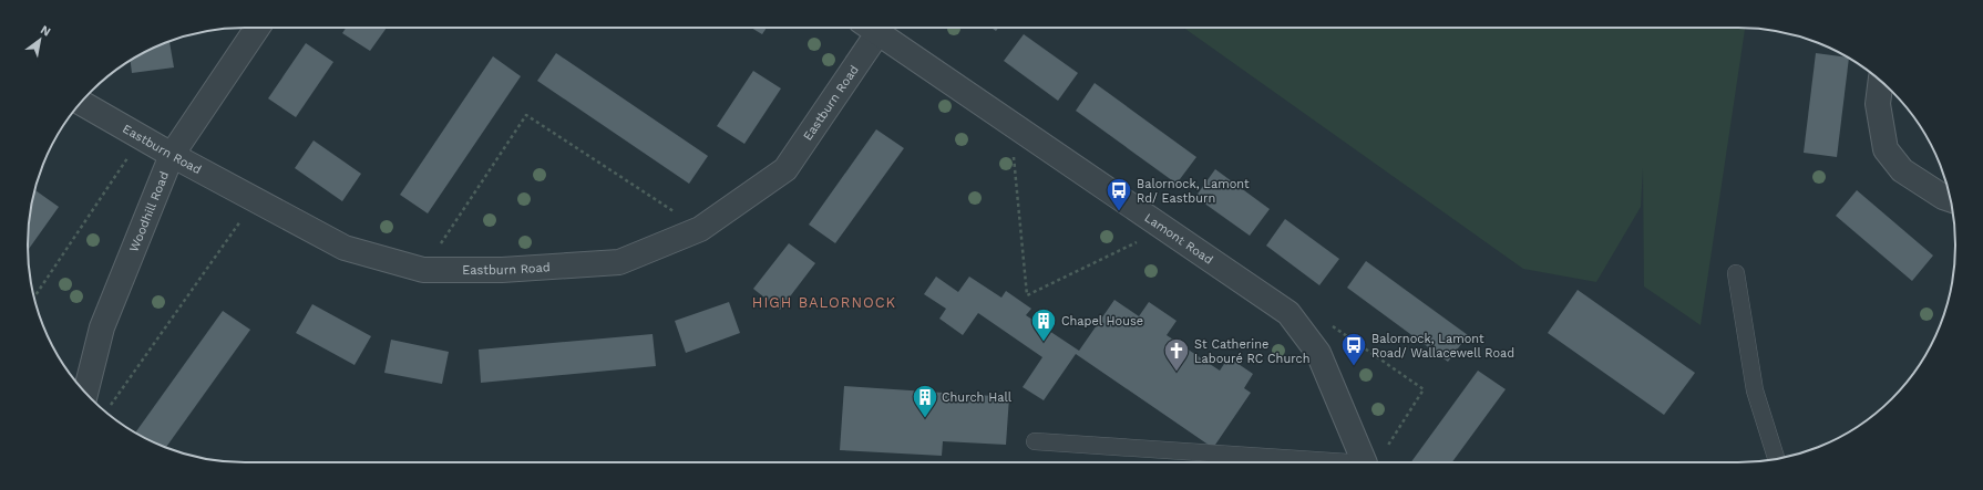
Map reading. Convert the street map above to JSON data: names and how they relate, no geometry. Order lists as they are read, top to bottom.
{
  "streets": {
    "street": ["Eastburn Road", "Woodhill Road", "Lamont Road"]
  },
  "crossings": [
    ["Eastburn Road", "Woodhill Road"]
  ],
  "districts": ["HIGH BALORNOCK"],
  "places": {
    "bus stop": ["Balornock, Lamont Rd/ Eastburn", "Balornock, Lamont Road/ Wallacewell Road"],
    "building": ["Chapel House", "Church Hall"],
    "church": ["St Catherine Labouré RC Church"]
  },
  "north": "top right"
}
